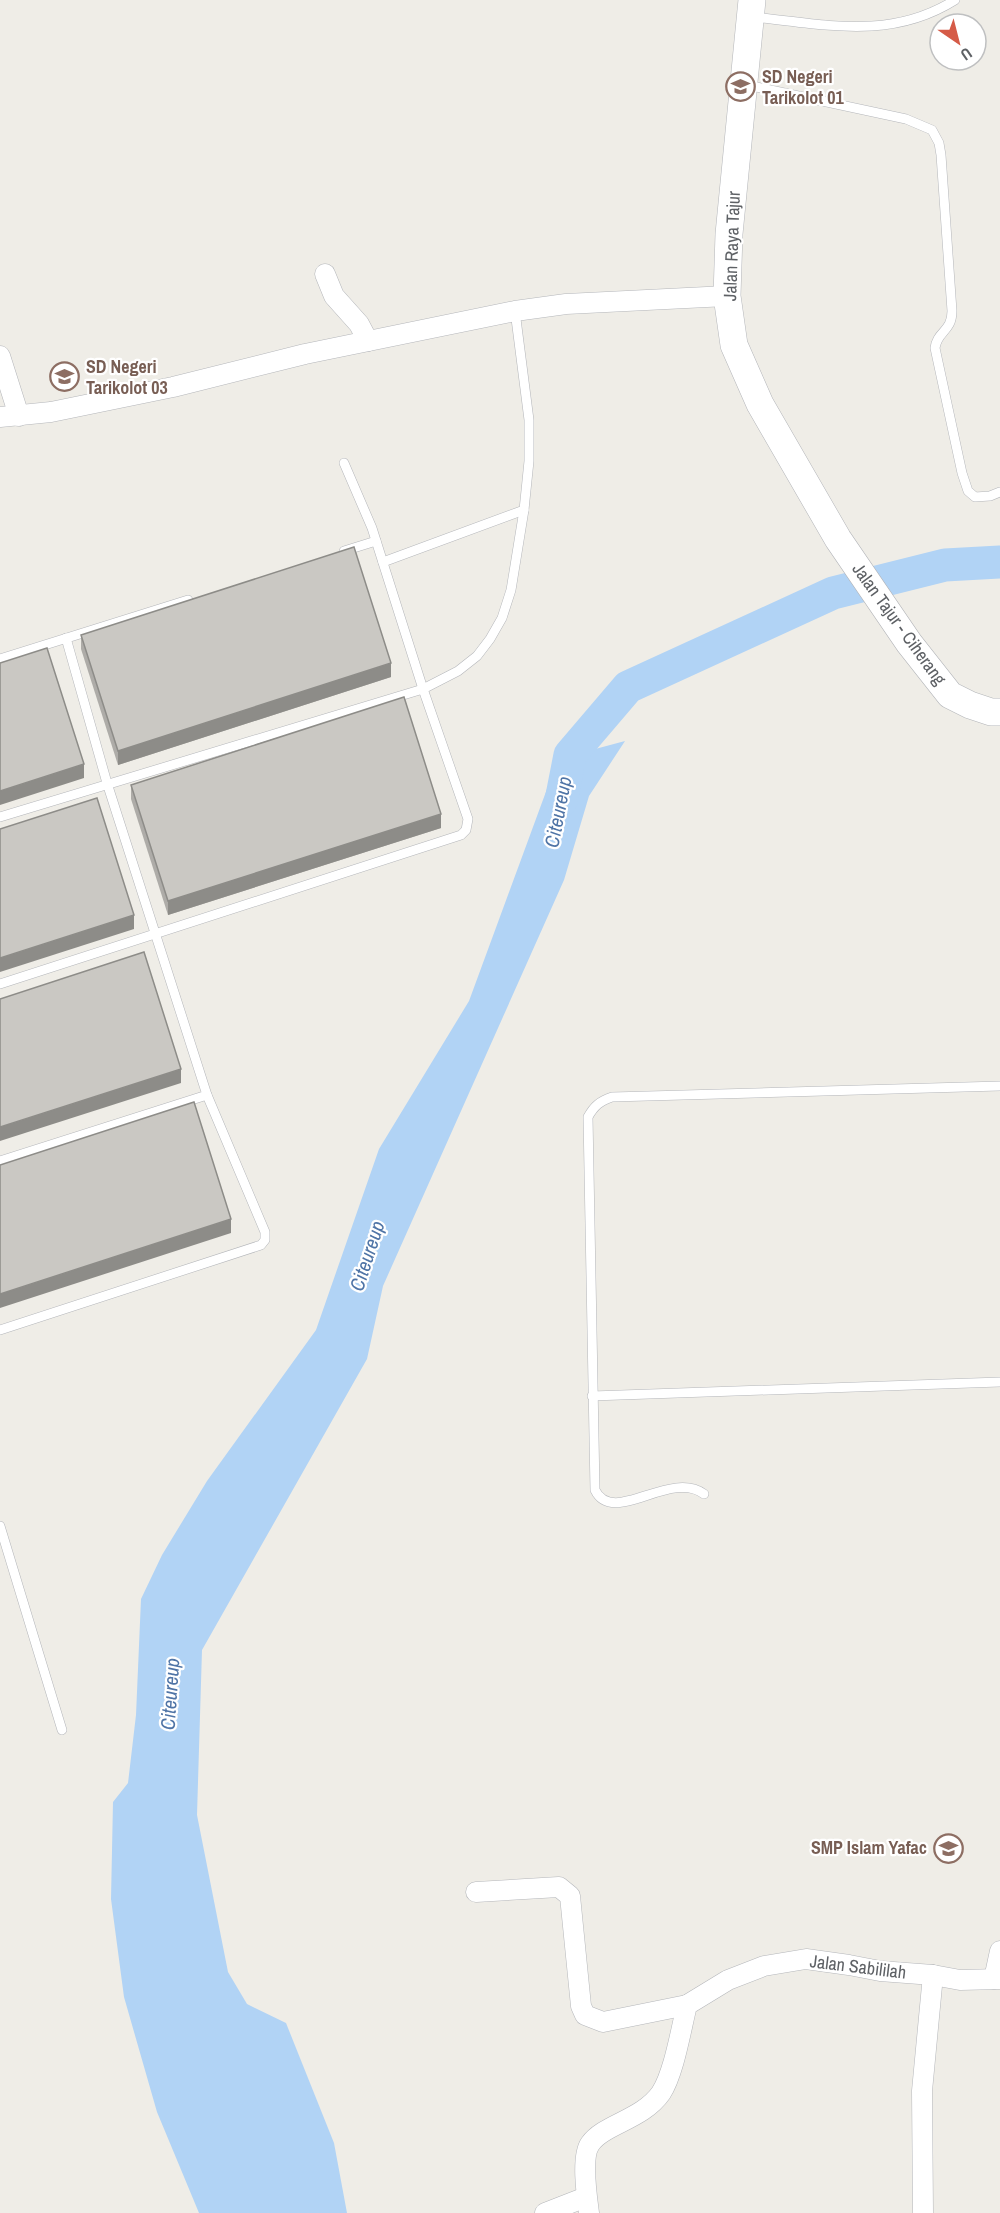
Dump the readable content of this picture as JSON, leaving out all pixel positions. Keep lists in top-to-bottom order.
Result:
{
  "streets": {
    "main road": ["Jalan Raya Tajur", "Jalan Tajur - Ciherang"],
    "street": ["Jalan Sabililah"]
  },
  "crossings": [
    ["Jalan Raya Tajur", "Jalan Tajur - Ciherang"]
  ],
  "water": ["Citeureup"],
  "places": {
    "school or university": ["SD Negeri Tarikolot 01", "SD Negeri Tarikolot 03", "SMP Islam Yafac"]
  },
  "north": "bottom right"
}
